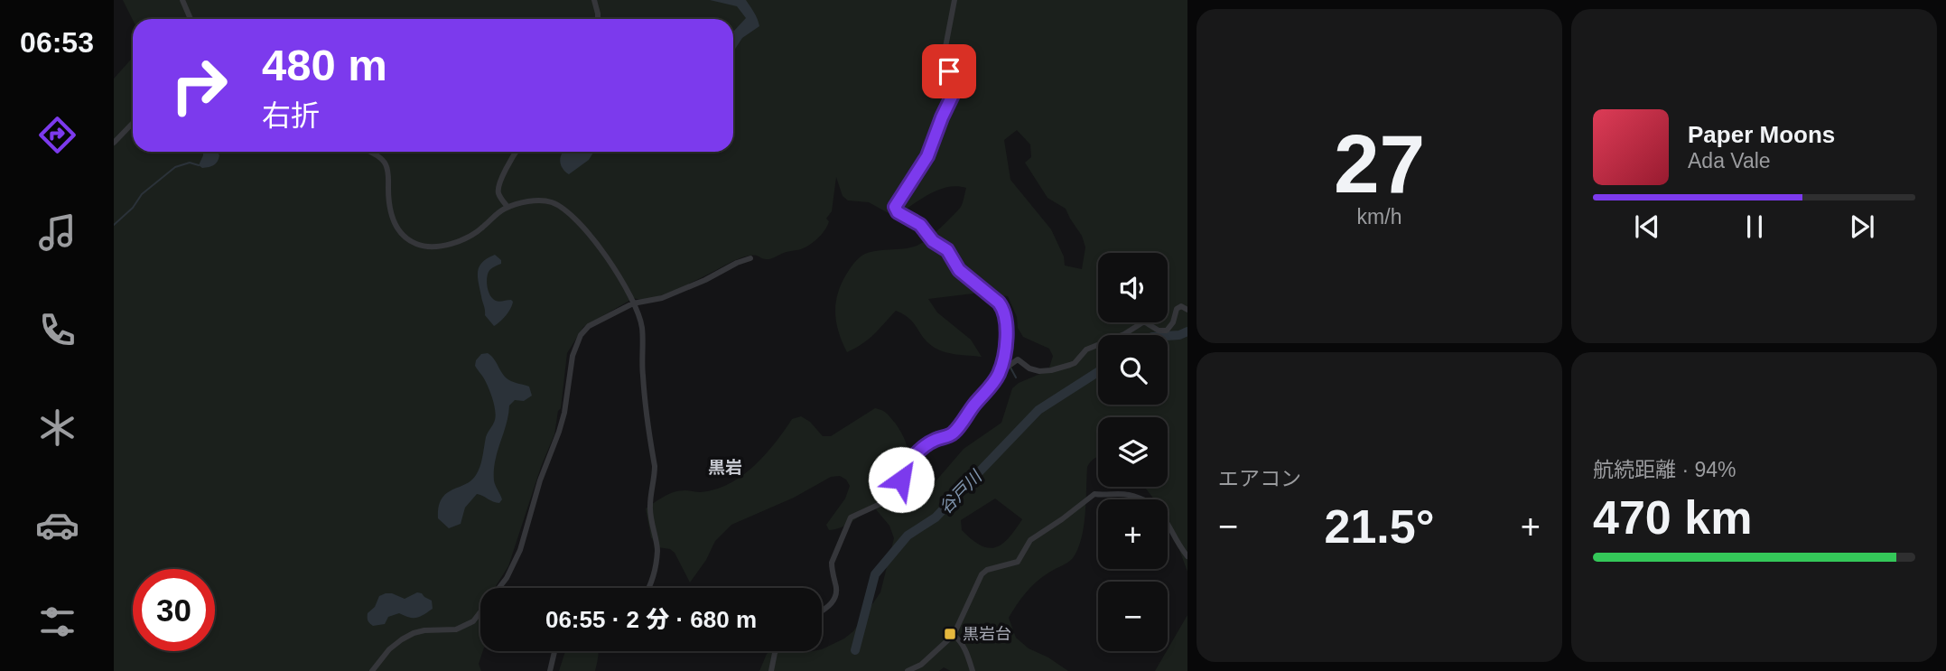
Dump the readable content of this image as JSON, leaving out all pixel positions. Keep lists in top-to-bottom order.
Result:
{
  "districts": ["黒岩"],
  "water": ["谷戸川"],
  "places": {
    "transit": ["黒岩台"]
  },
  "page": {
    "tabs": "06:53",
    "tile": [
      ["27", "km/h"],
      "エアコン",
      ["航続距離 · 94%", "470 km"]
    ],
    "turn": ["480 m", "右折"],
    "song": ["Paper Moons", "Ada Vale"],
    "map_buttons": ["+", "−"],
    "heat": ["−", "21.5°", "+"],
    "limit": "30",
    "trip": "06:55 · 2 分 · 680 m"
  }
}
